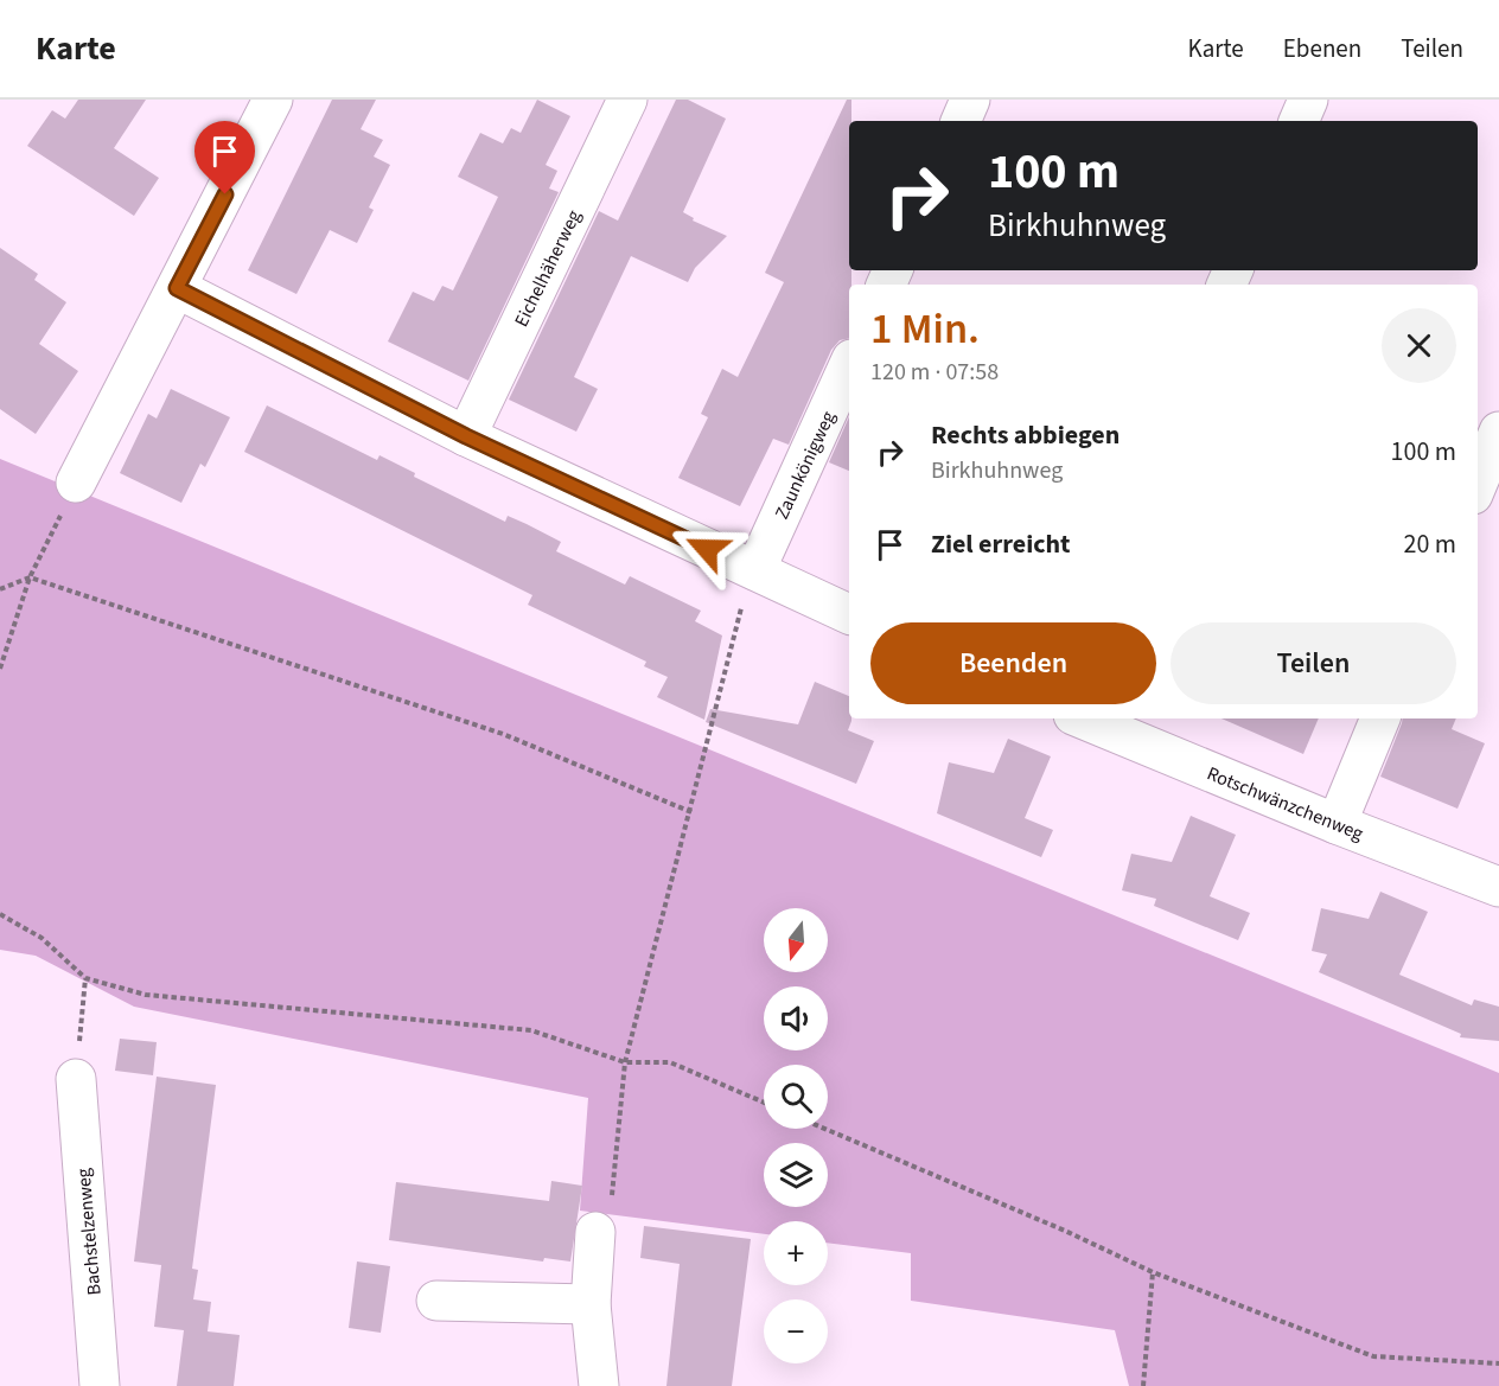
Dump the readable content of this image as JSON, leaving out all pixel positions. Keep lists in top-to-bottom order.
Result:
{
  "streets": {
    "street": [
      "Eichelhäherweg",
      "Zaunkönigweg",
      "Rotschwänzchenweg",
      "Bachstelzenweg"
    ]
  },
  "north": "bottom",
  "page": {
    "header": "Karte",
    "nav": ["Karte", "Ebenen", "Teilen"],
    "turn": ["100 m", "Birkhuhnweg"],
    "heading": ["1 Min.", "120 m · 07:58"],
    "list": [
      {
        "name": "Rechts abbiegen",
        "note": "Birkhuhnweg",
        "value": "100 m"
      },
      {
        "name": "Ziel erreicht",
        "value": "20 m"
      }
    ],
    "buttons": ["Beenden", "Teilen"],
    "map_buttons": ["+", "−"]
  }
}
